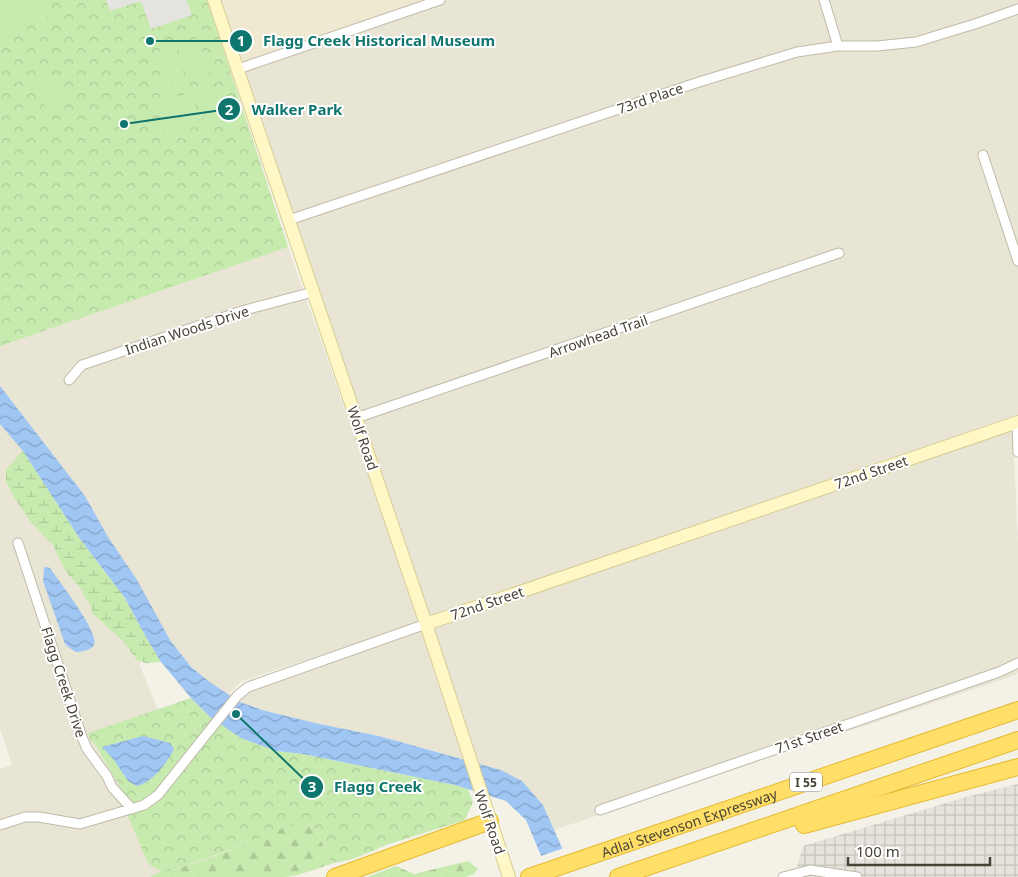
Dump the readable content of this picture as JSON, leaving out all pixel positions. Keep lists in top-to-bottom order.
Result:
{
  "streets": {
    "highway": ["I 55", "Adlai Stevenson Expressway"],
    "street": [
      "73rd Place",
      "Indian Woods Drive",
      "Arrowhead Trail",
      "Wolf Road",
      "72nd Street",
      "Flagg Creek Drive",
      "71st Street"
    ]
  },
  "crossings": [
    ["73rd Place", "Wolf Road"],
    ["Indian Woods Drive", "Wolf Road"],
    ["Arrowhead Trail", "Wolf Road"],
    ["Wolf Road", "72nd Street"],
    ["72nd Street", "Flagg Creek Drive"]
  ],
  "places": ["Flagg Creek Historical Museum", "Walker Park", "Flagg Creek"],
  "scale_bar": "100 m"
}
